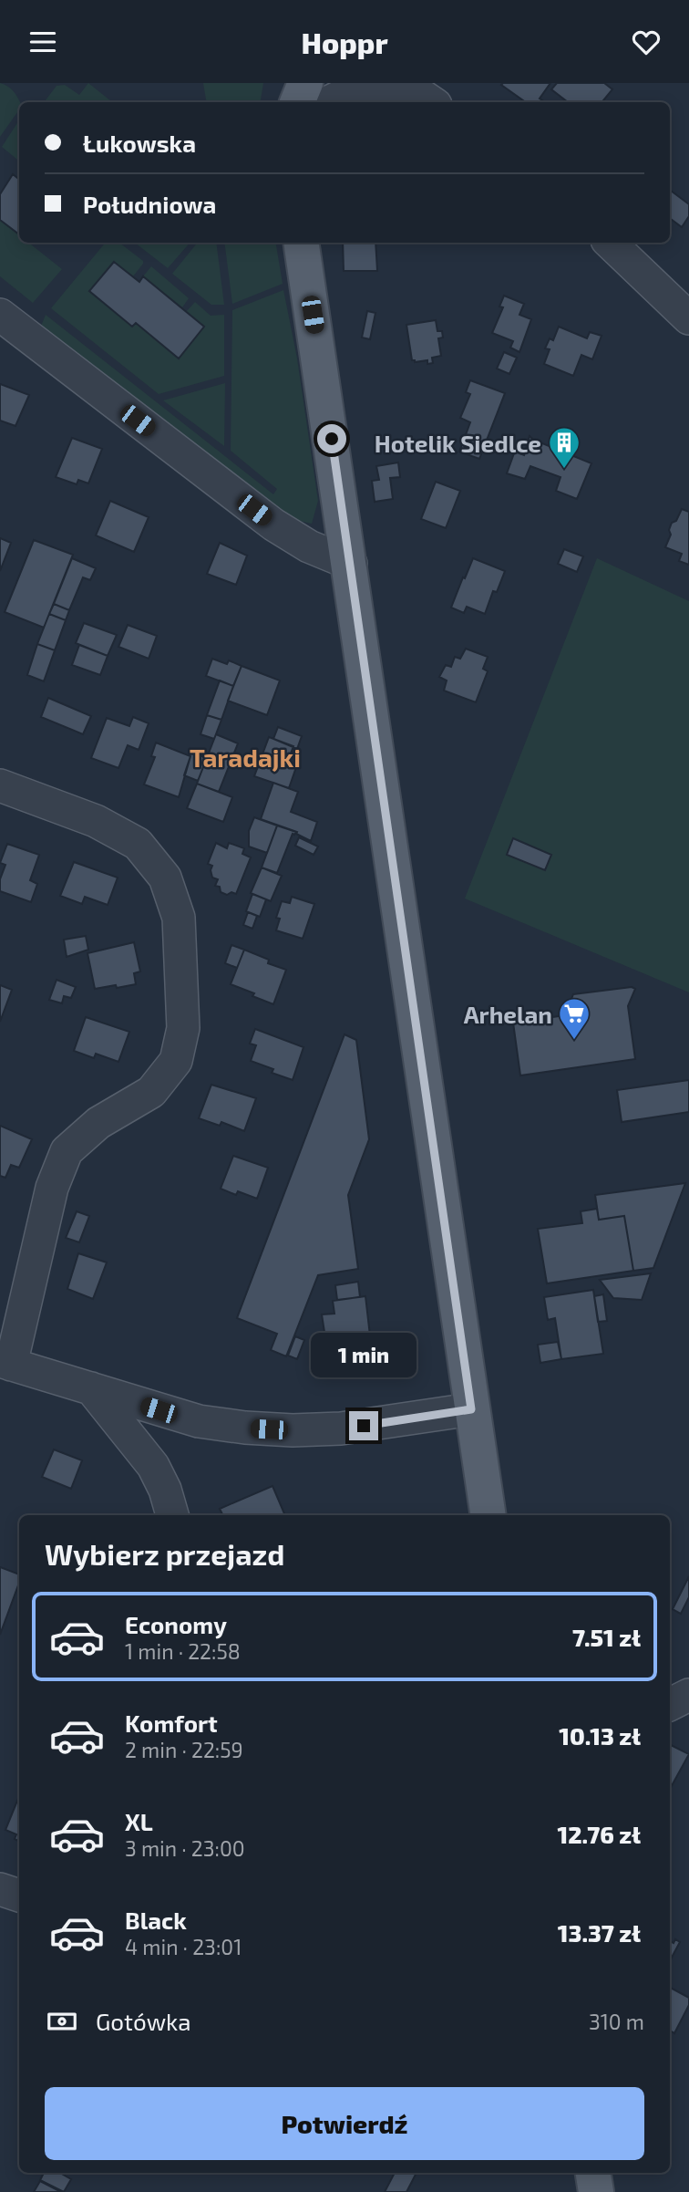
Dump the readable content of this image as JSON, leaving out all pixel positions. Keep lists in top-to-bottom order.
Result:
{
  "districts": ["Taradajki"],
  "places": {
    "building": ["Hotelik Siedlce"],
    "supermarket": ["Arhelan"]
  },
  "page": {
    "header": "Hoppr",
    "banner": ["Łukowska", "Południowa"],
    "bubble": "1 min",
    "heading": "Wybierz przejazd",
    "list": [
      {
        "name": "Economy",
        "note": "1 min · 22:58",
        "value": "7.51 zł"
      },
      {
        "name": "Komfort",
        "note": "2 min · 22:59",
        "value": "10.13 zł"
      },
      {
        "name": "XL",
        "note": "3 min · 23:00",
        "value": "12.76 zł"
      },
      {
        "name": "Black",
        "note": "4 min · 23:01",
        "value": "13.37 zł"
      }
    ],
    "pay": ["Gotówka", "310 m"],
    "buttons": "Potwierdź"
  }
}
